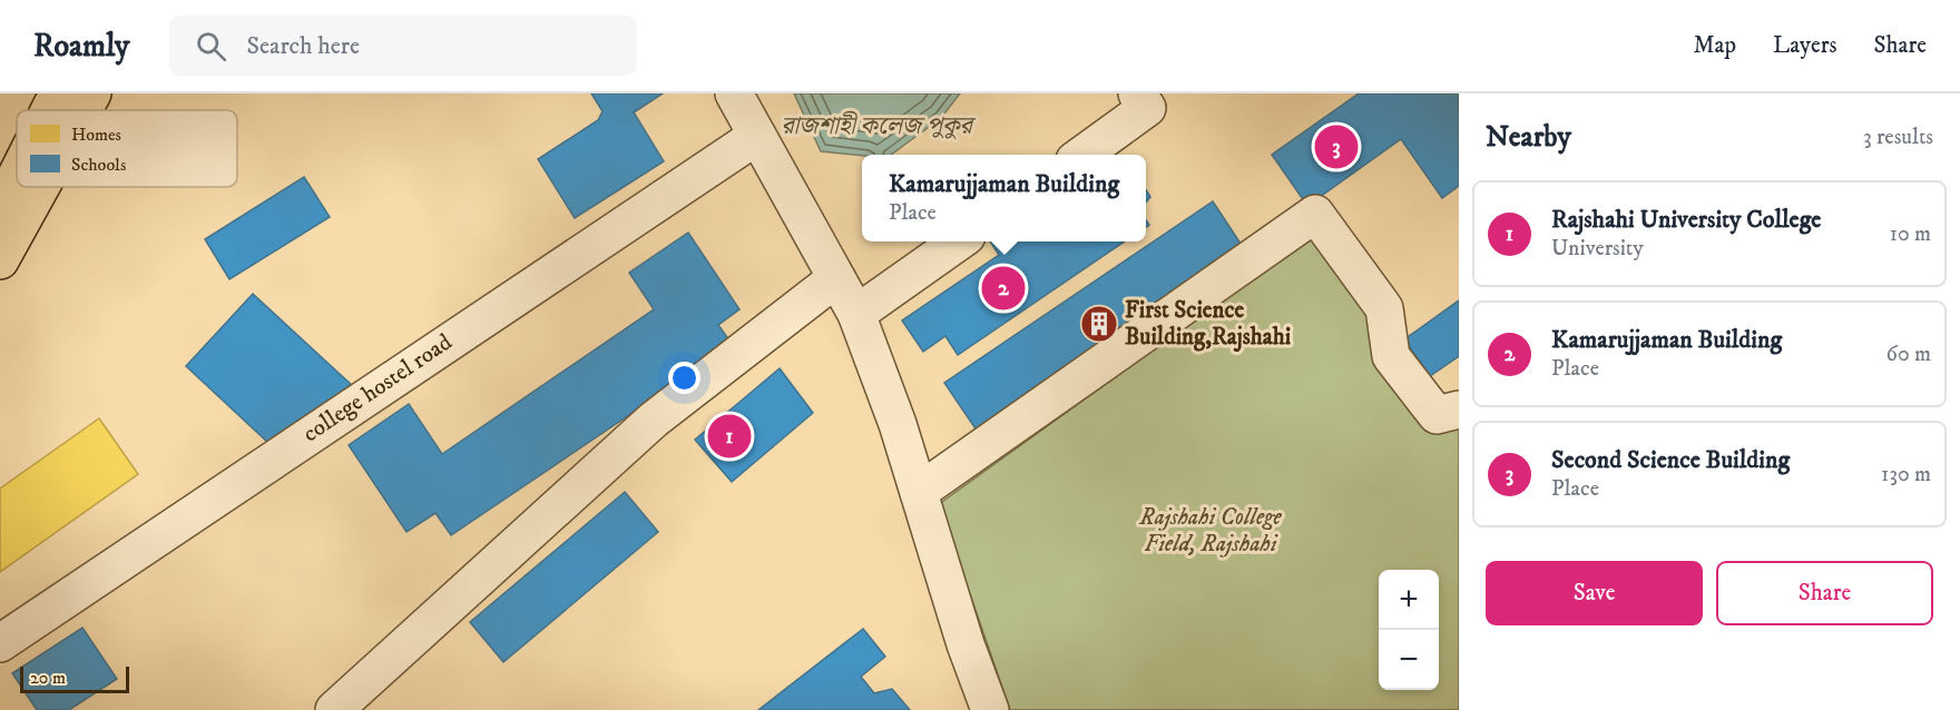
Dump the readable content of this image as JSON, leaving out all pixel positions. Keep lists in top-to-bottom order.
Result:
{
  "streets": {
    "street": ["college hostel road"]
  },
  "water": ["রাজশাহী কলেজ পুকুর"],
  "parks": ["Rajshahi College Field, Rajshahi"],
  "places": {
    "building": ["First Science Building,Rajshahi"]
  },
  "legend": ["Homes", "Schools"],
  "scale_bar": "20 m",
  "page": {
    "header": "Roamly",
    "search": "Search here",
    "nav": ["Map", "Layers", "Share"],
    "heading": ["Nearby", "3 results"],
    "pins": ["3", "2", "1"],
    "popup": ["Kamarujjaman Building", "Place"],
    "list": [
      {
        "mark": "1",
        "name": "Rajshahi University College",
        "note": "University",
        "value": "10 m"
      },
      {
        "mark": "2",
        "name": "Kamarujjaman Building",
        "note": "Place",
        "value": "60 m"
      },
      {
        "mark": "3",
        "name": "Second Science Building",
        "note": "Place",
        "value": "130 m"
      }
    ],
    "buttons": ["Save", "Share"],
    "map_buttons": ["+", "−"],
    "scale": "20 m"
  }
}
